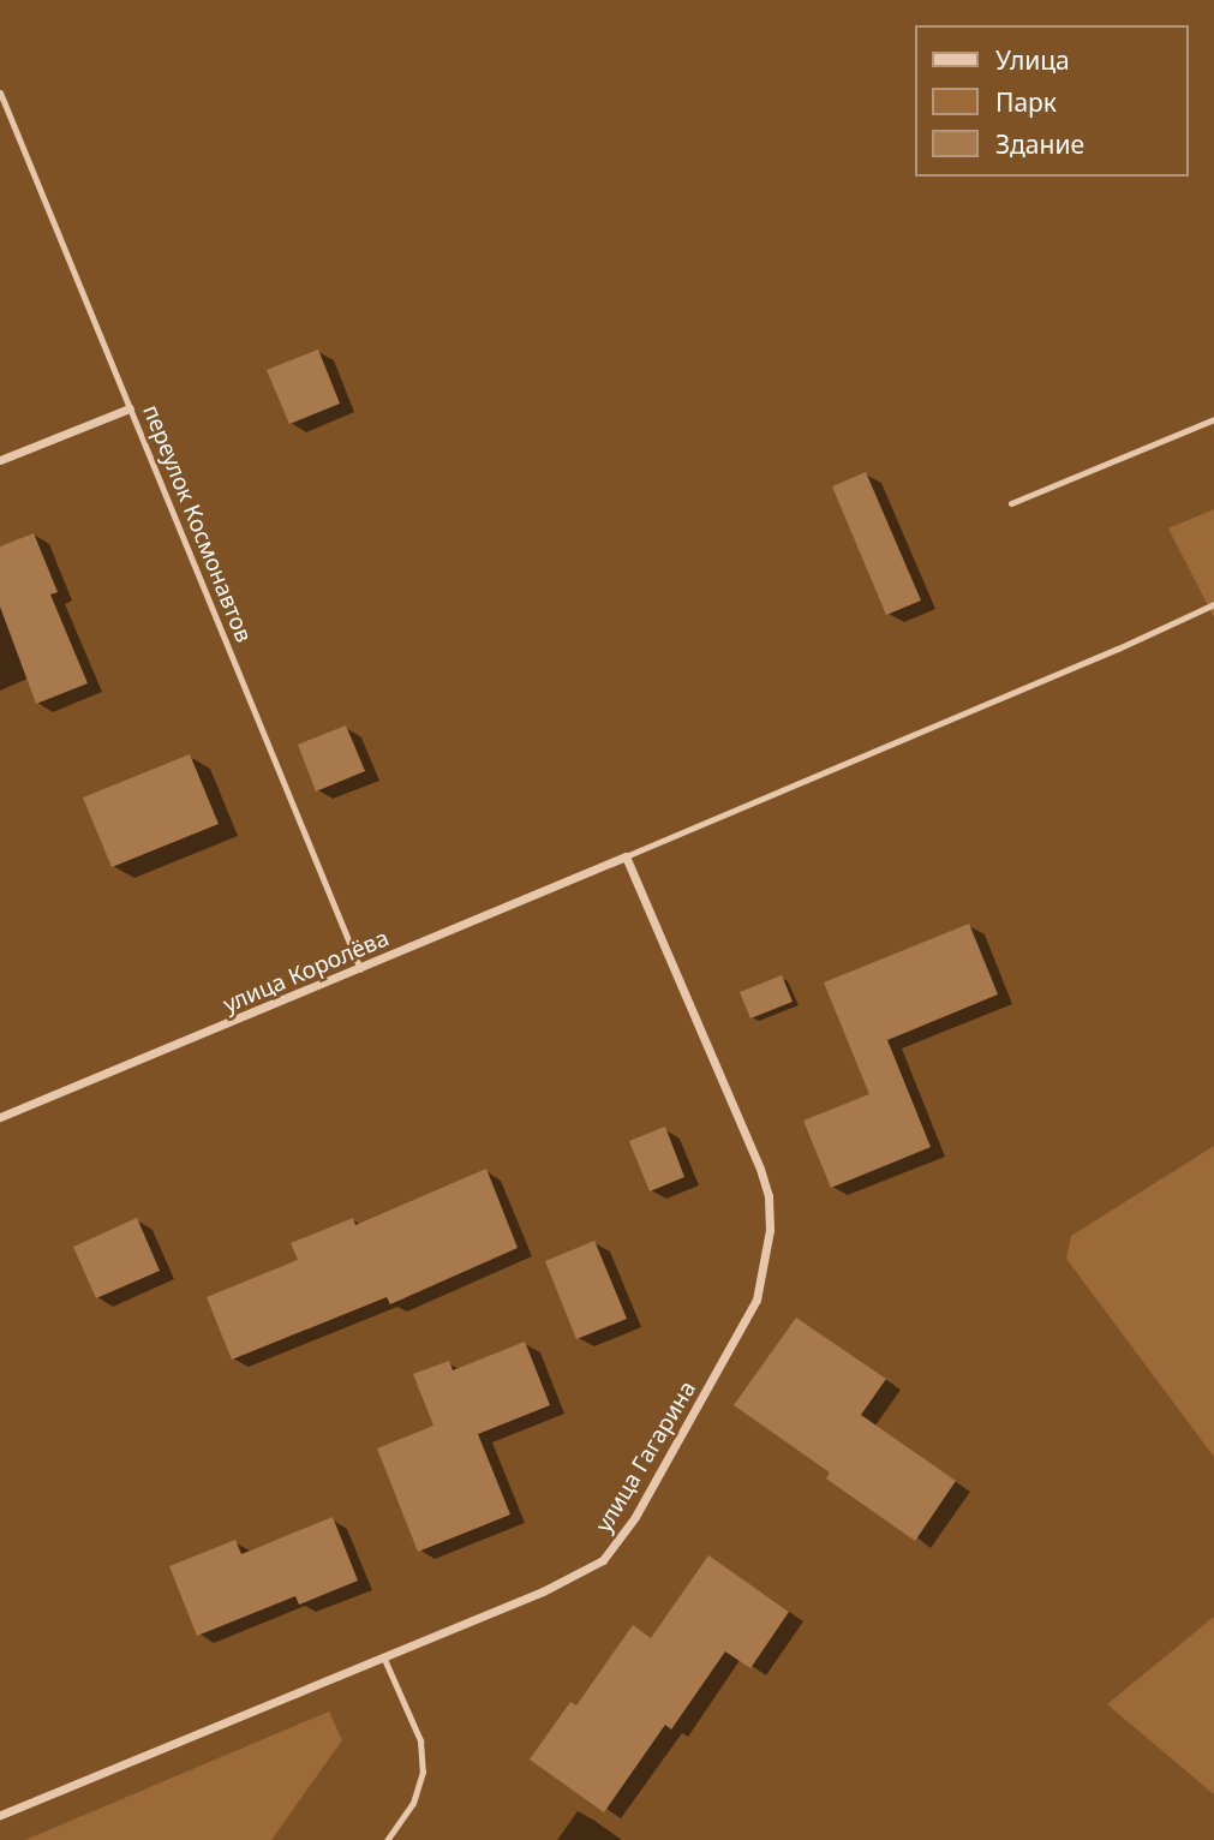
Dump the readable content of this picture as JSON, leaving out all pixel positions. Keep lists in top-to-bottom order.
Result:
{
  "streets": {
    "street": ["улица Королёва", "улица Гагарина"],
    "lane": ["переулок Космонавтов"]
  },
  "crossings": [
    ["переулок Космонавтов", "улица Королёва"],
    ["улица Королёва", "улица Гагарина"]
  ],
  "legend": ["Улица", "Парк", "Здание"]
}
